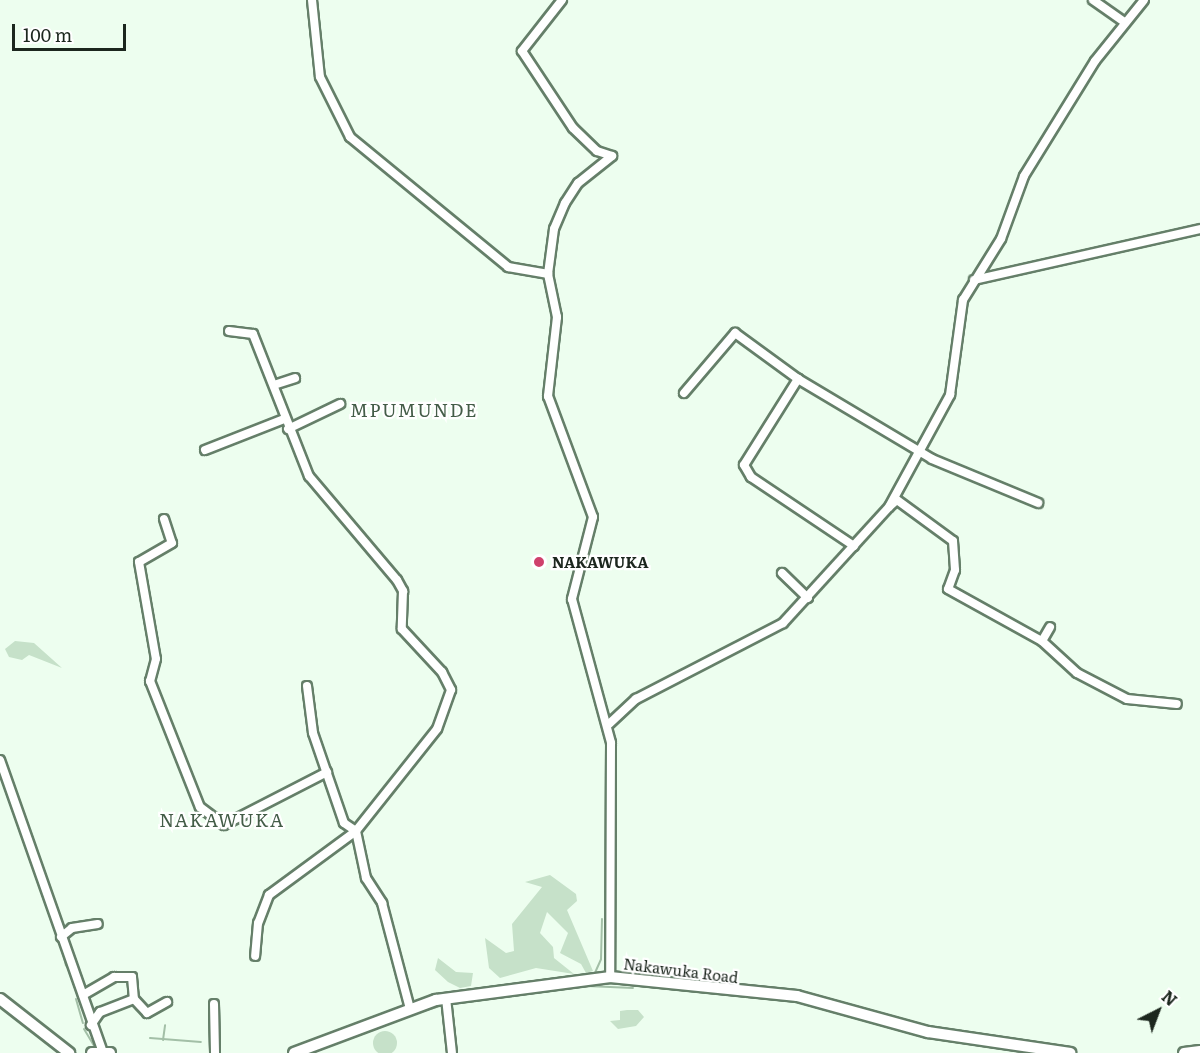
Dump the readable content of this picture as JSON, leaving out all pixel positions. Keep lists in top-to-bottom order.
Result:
{
  "streets": {
    "main road": ["Nakawuka Road"]
  },
  "districts": ["MPUMUNDE", "NAKAWUKA"],
  "places": ["NAKAWUKA"],
  "scale_bar": "100 m",
  "north": "top right"
}
